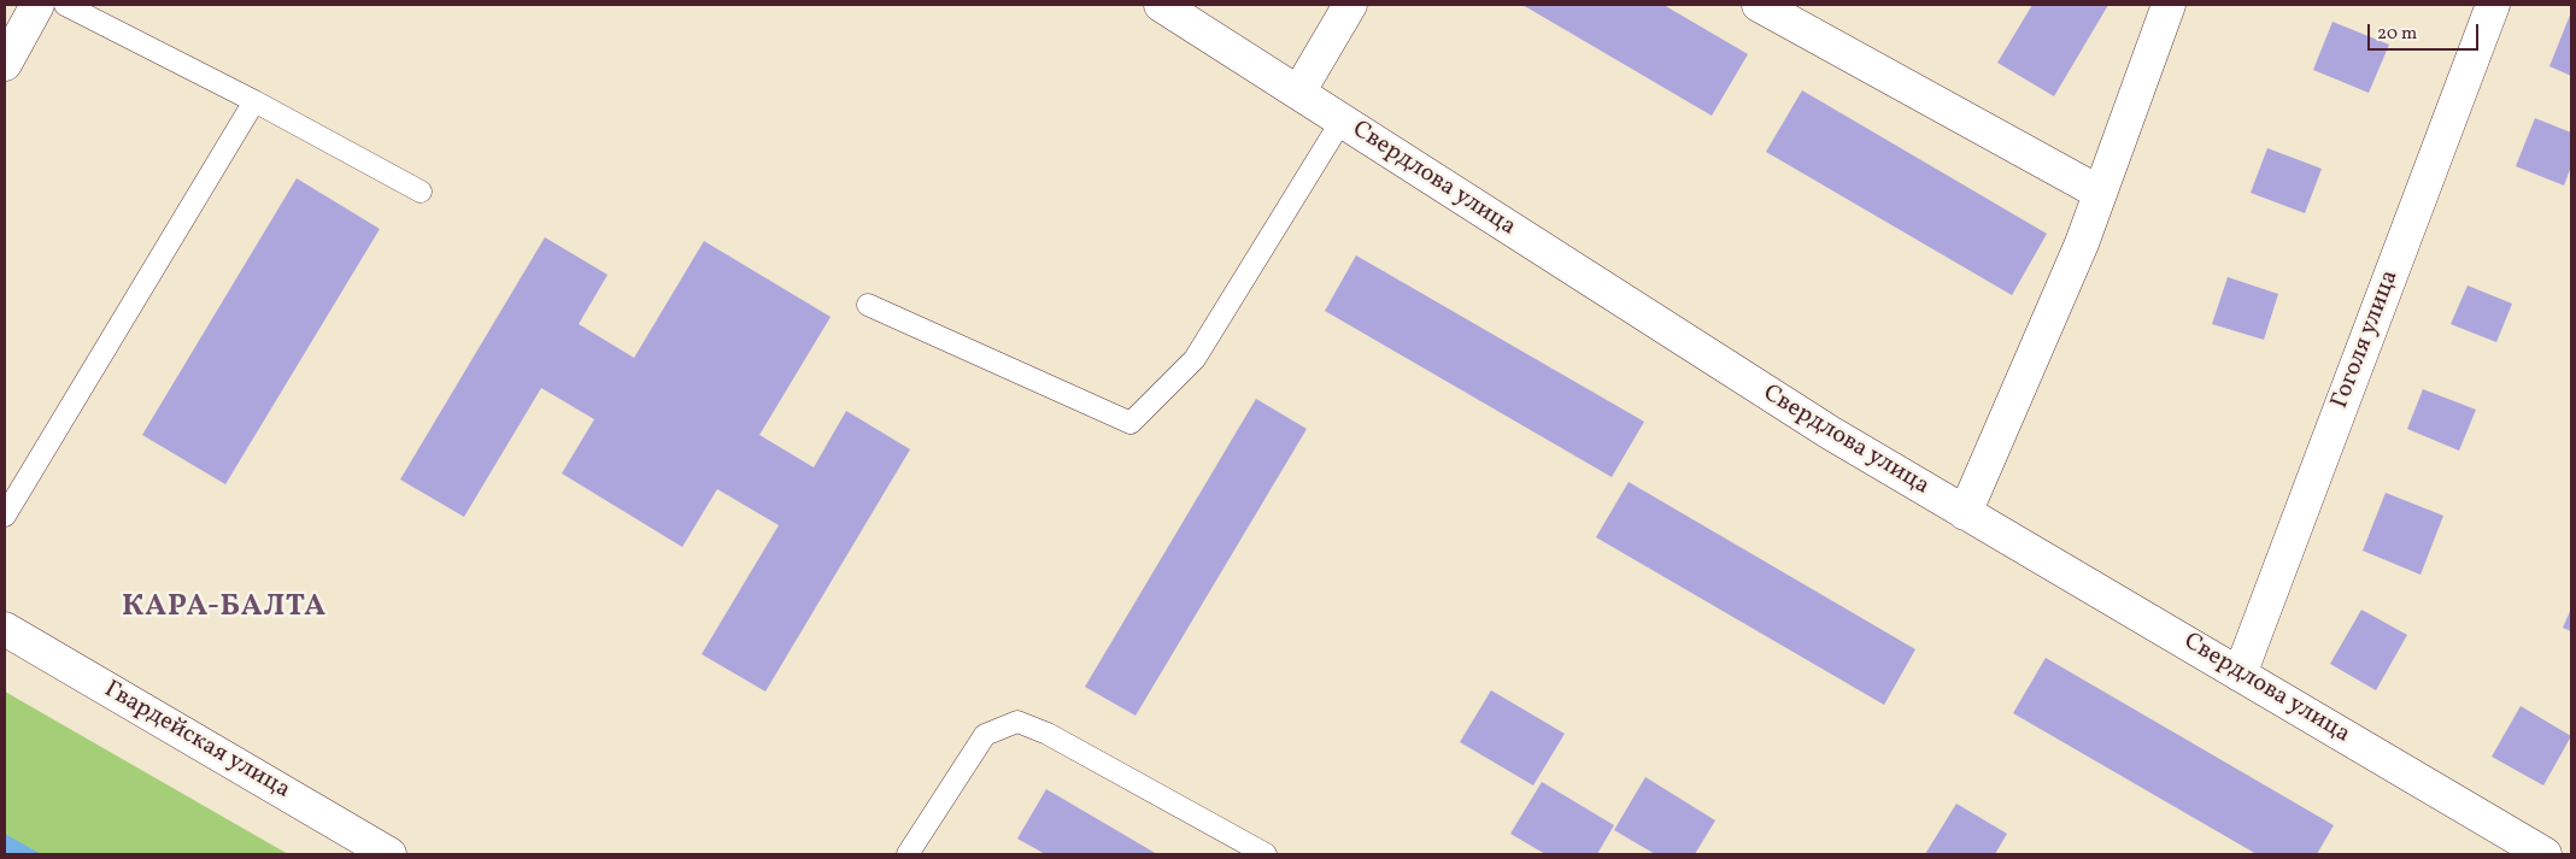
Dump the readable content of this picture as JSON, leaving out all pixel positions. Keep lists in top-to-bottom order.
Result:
{
  "streets": {
    "street": ["Свердлова улица", "Гоголя улица", "Гвардейская улица"]
  },
  "crossings": [
    ["Свердлова улица", "Гоголя улица"]
  ],
  "districts": ["КАРА-БАЛТА"],
  "scale_bar": "20 m"
}
